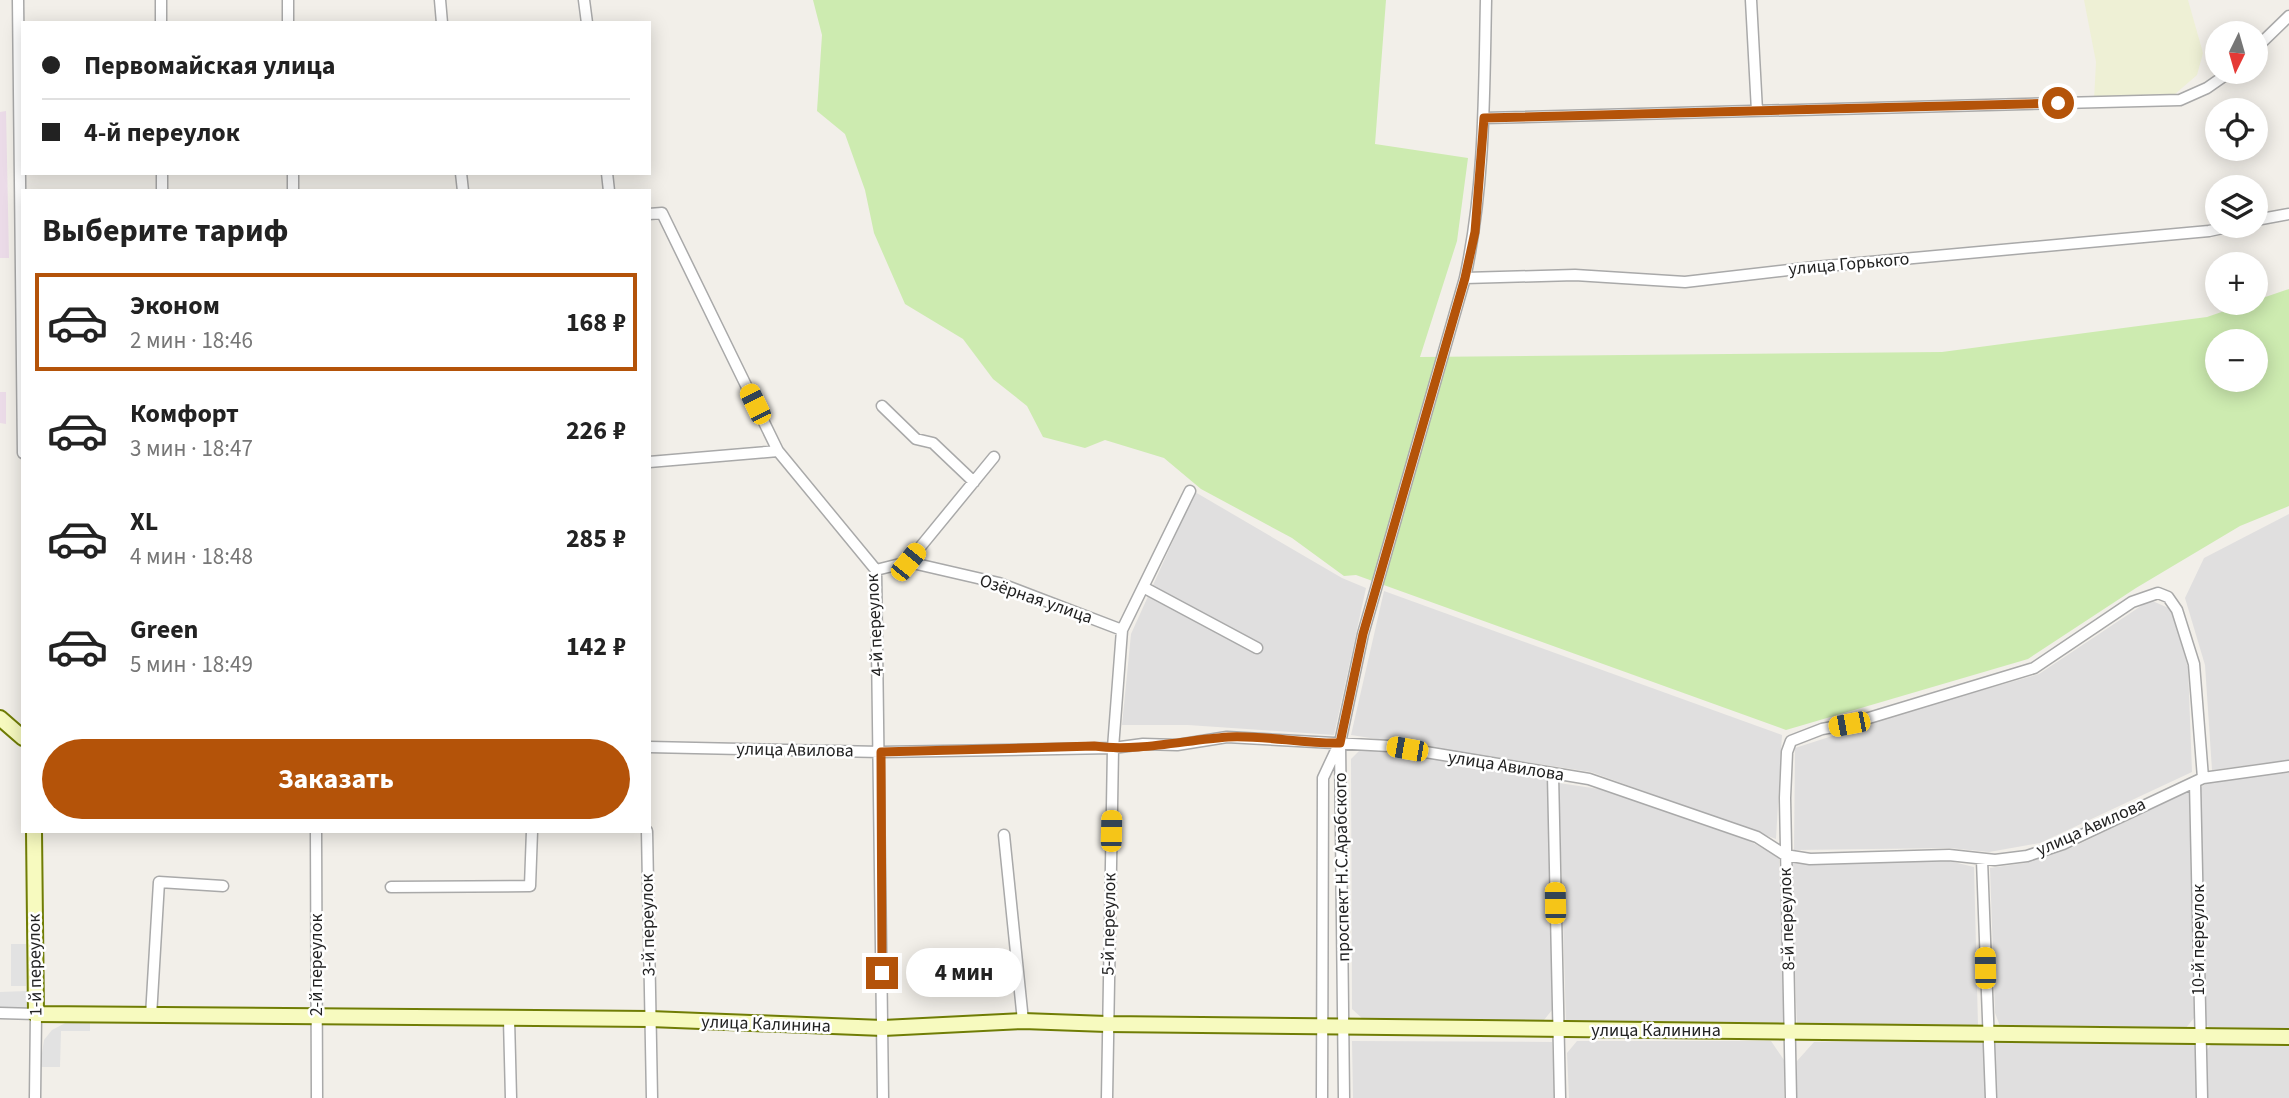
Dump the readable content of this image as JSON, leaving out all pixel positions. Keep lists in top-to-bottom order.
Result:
{
  "streets": {
    "main road": ["1-й переулок", "улица Калинина"],
    "street": [
      "улица Горького",
      "Озёрная улица",
      "4-й переулок",
      "улица Авилова",
      "проспект Н.С.Арабского",
      "8-й переулок",
      "5-й переулок",
      "3-й переулок",
      "10-й переулок",
      "2-й переулок"
    ]
  },
  "crossings": [
    ["Озёрная улица", "5-й переулок"],
    ["4-й переулок", "улица Авилова"],
    ["4-й переулок", "улица Калинина"],
    ["улица Авилова", "проспект Н.С.Арабского"],
    ["улица Авилова", "8-й переулок"],
    ["улица Авилова", "5-й переулок"],
    ["улица Авилова", "10-й переулок"],
    ["проспект Н.С.Арабского", "улица Калинина"],
    ["8-й переулок", "10-й переулок"],
    ["8-й переулок", "улица Калинина"],
    ["5-й переулок", "улица Калинина"],
    ["3-й переулок", "улица Калинина"],
    ["10-й переулок", "улица Калинина"],
    ["1-й переулок", "улица Калинина"],
    ["2-й переулок", "улица Калинина"]
  ],
  "north": "bottom",
  "page": {
    "map_buttons": ["+", "−"],
    "banner": ["Первомайская улица", "4-й переулок"],
    "heading": "Выберите тариф",
    "list": [
      {
        "name": "Эконом",
        "note": "2 мин · 18:46",
        "value": "168 ₽"
      },
      {
        "name": "Комфорт",
        "note": "3 мин · 18:47",
        "value": "226 ₽"
      },
      {
        "name": "XL",
        "note": "4 мин · 18:48",
        "value": "285 ₽"
      },
      {
        "name": "Green",
        "note": "5 мин · 18:49",
        "value": "142 ₽"
      }
    ],
    "buttons": "Заказать",
    "bubble": "4 мин"
  }
}
